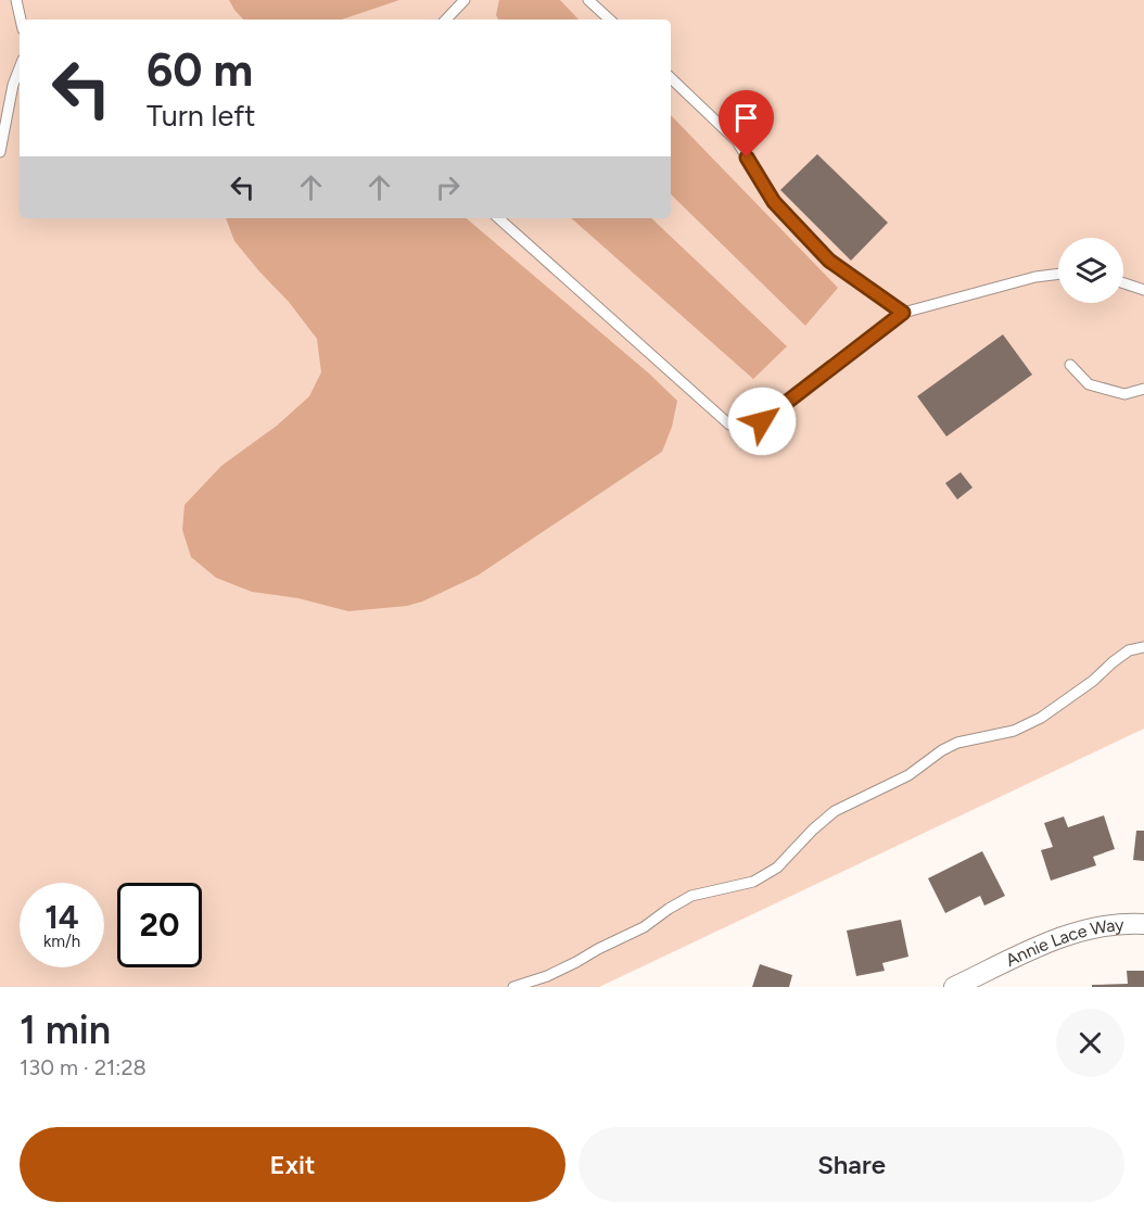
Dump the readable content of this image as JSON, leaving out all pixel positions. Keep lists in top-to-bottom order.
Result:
{
  "streets": {
    "street": ["Annie Lace Way"]
  },
  "page": {
    "turn": ["60 m", "Turn left"],
    "speed": "14 km/h",
    "limit": "20",
    "heading": ["1 min", "130 m · 21:28"],
    "buttons": ["Exit", "Share"]
  }
}
